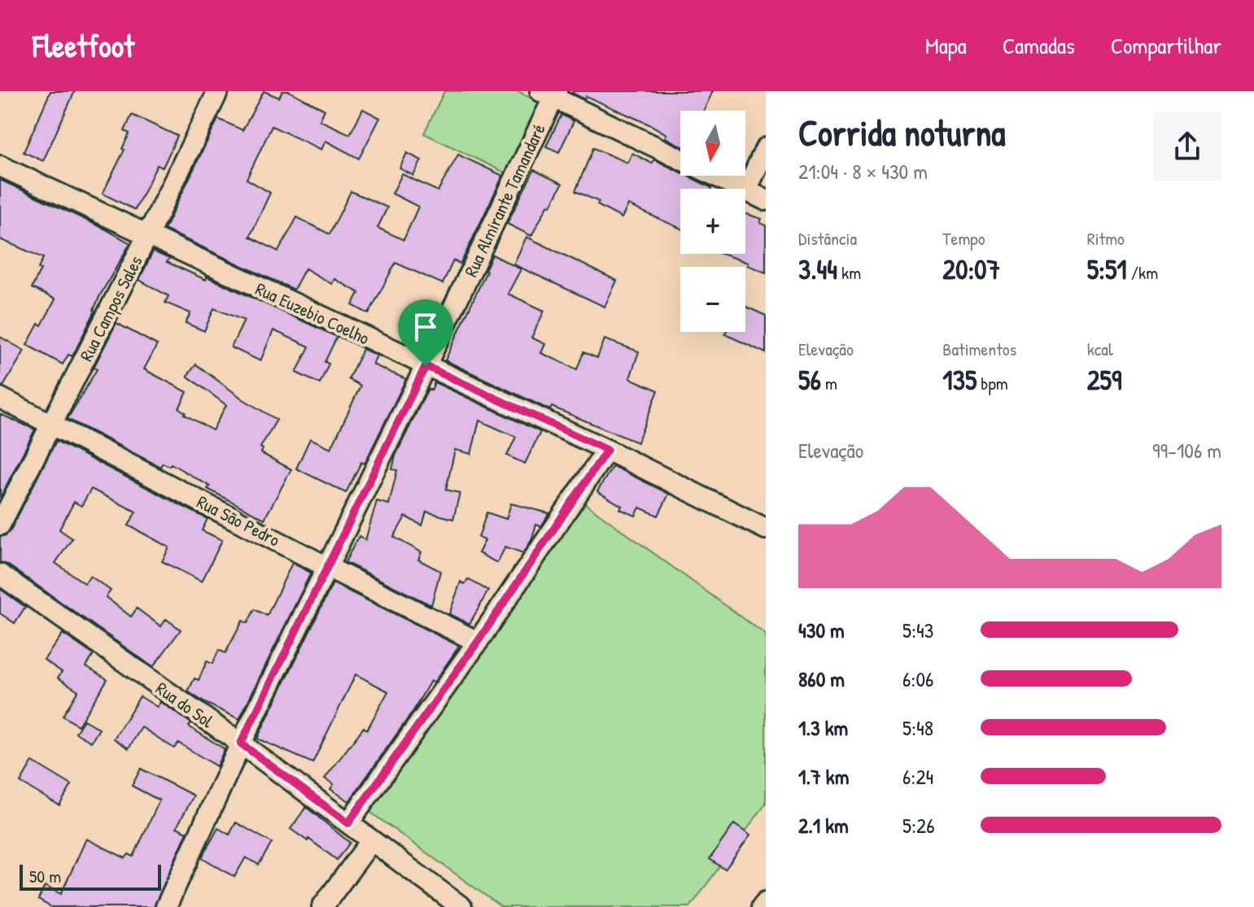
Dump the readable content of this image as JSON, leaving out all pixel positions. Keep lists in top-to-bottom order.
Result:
{
  "streets": {
    "street": [
      "Rua Almirante Tamandaré",
      "Rua Campos Sales",
      "Rua Euzebio Coelho",
      "Rua São Pedro",
      "Rua do Sol"
    ]
  },
  "crossings": [
    ["Rua Almirante Tamandaré", "Rua Euzebio Coelho"],
    ["Rua Almirante Tamandaré", "Rua São Pedro"],
    ["Rua Almirante Tamandaré", "Rua do Sol"],
    ["Rua Campos Sales", "Rua Euzebio Coelho"],
    ["Rua Campos Sales", "Rua São Pedro"]
  ],
  "scale_bar": "50 m",
  "north": "bottom",
  "page": {
    "header": "Fleetfoot",
    "nav": ["Mapa", "Camadas", "Compartilhar"],
    "heading": ["Corrida noturna", "21:04 · 8 × 430 m"],
    "map_buttons": ["+", "−"],
    "stats": [
      ["Distância", "3.44 km"],
      ["Tempo", "20:07"],
      ["Ritmo", "5:51 /km"],
      ["Elevação", "56 m"],
      ["Batimentos", "135 bpm"],
      ["kcal", "259"]
    ],
    "chart": ["Elevação", "99–106 m"],
    "list": [
      {
        "name": "430 m",
        "note": "5:43"
      },
      {
        "name": "860 m",
        "note": "6:06"
      },
      {
        "name": "1.3 km",
        "note": "5:48"
      },
      {
        "name": "1.7 km",
        "note": "6:24"
      },
      {
        "name": "2.1 km",
        "note": "5:26"
      }
    ],
    "scale": "50 m"
  }
}
